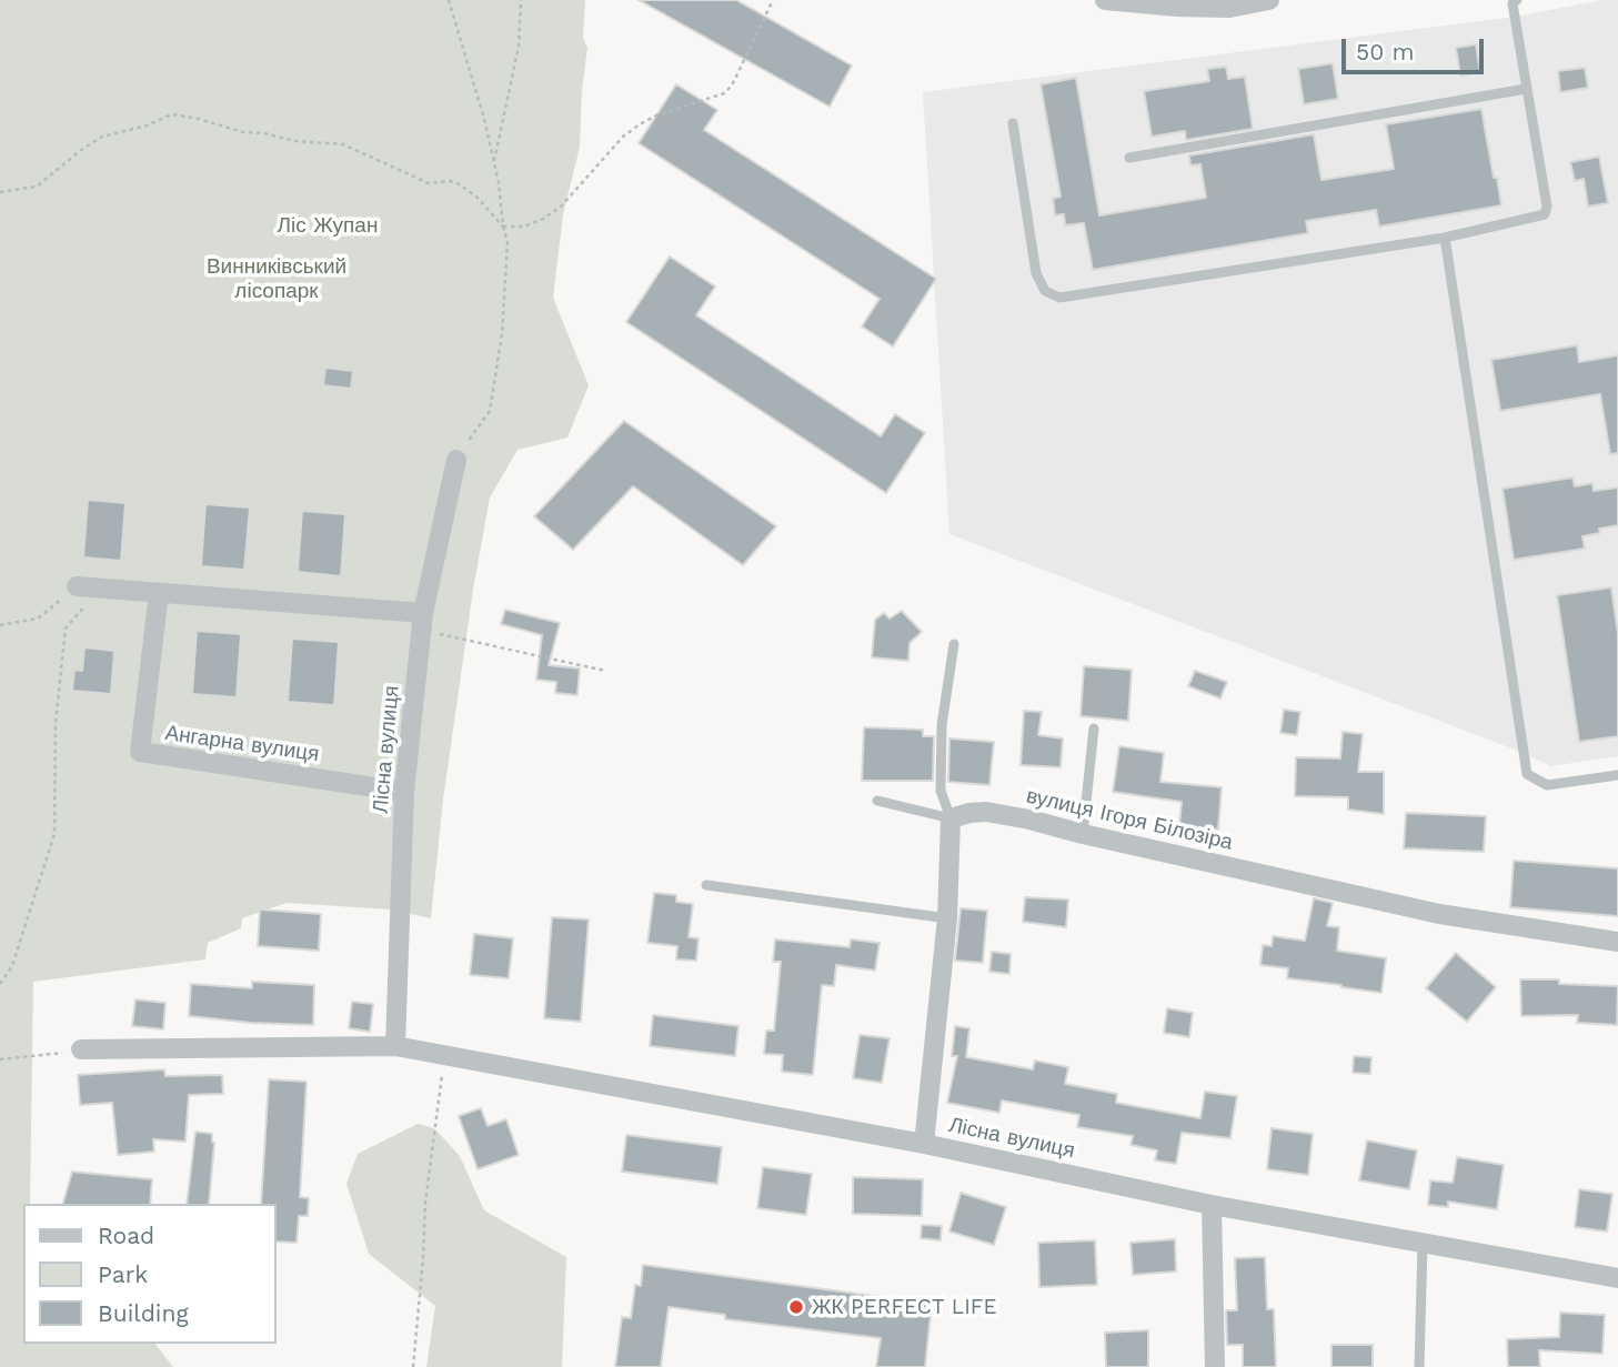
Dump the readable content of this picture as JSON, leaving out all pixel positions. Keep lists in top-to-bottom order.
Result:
{
  "streets": {
    "street": ["Ангарна вулиця", "Лісна вулиця", "вулиця Ігоря Білозіра"]
  },
  "crossings": [
    ["Ангарна вулиця", "Лісна вулиця"]
  ],
  "parks": ["Ліс Жупан", "Винниківський лісопарк"],
  "places": ["ЖК PERFECT LIFE"],
  "legend": ["Road", "Park", "Building"],
  "scale_bar": "50 m"
}
